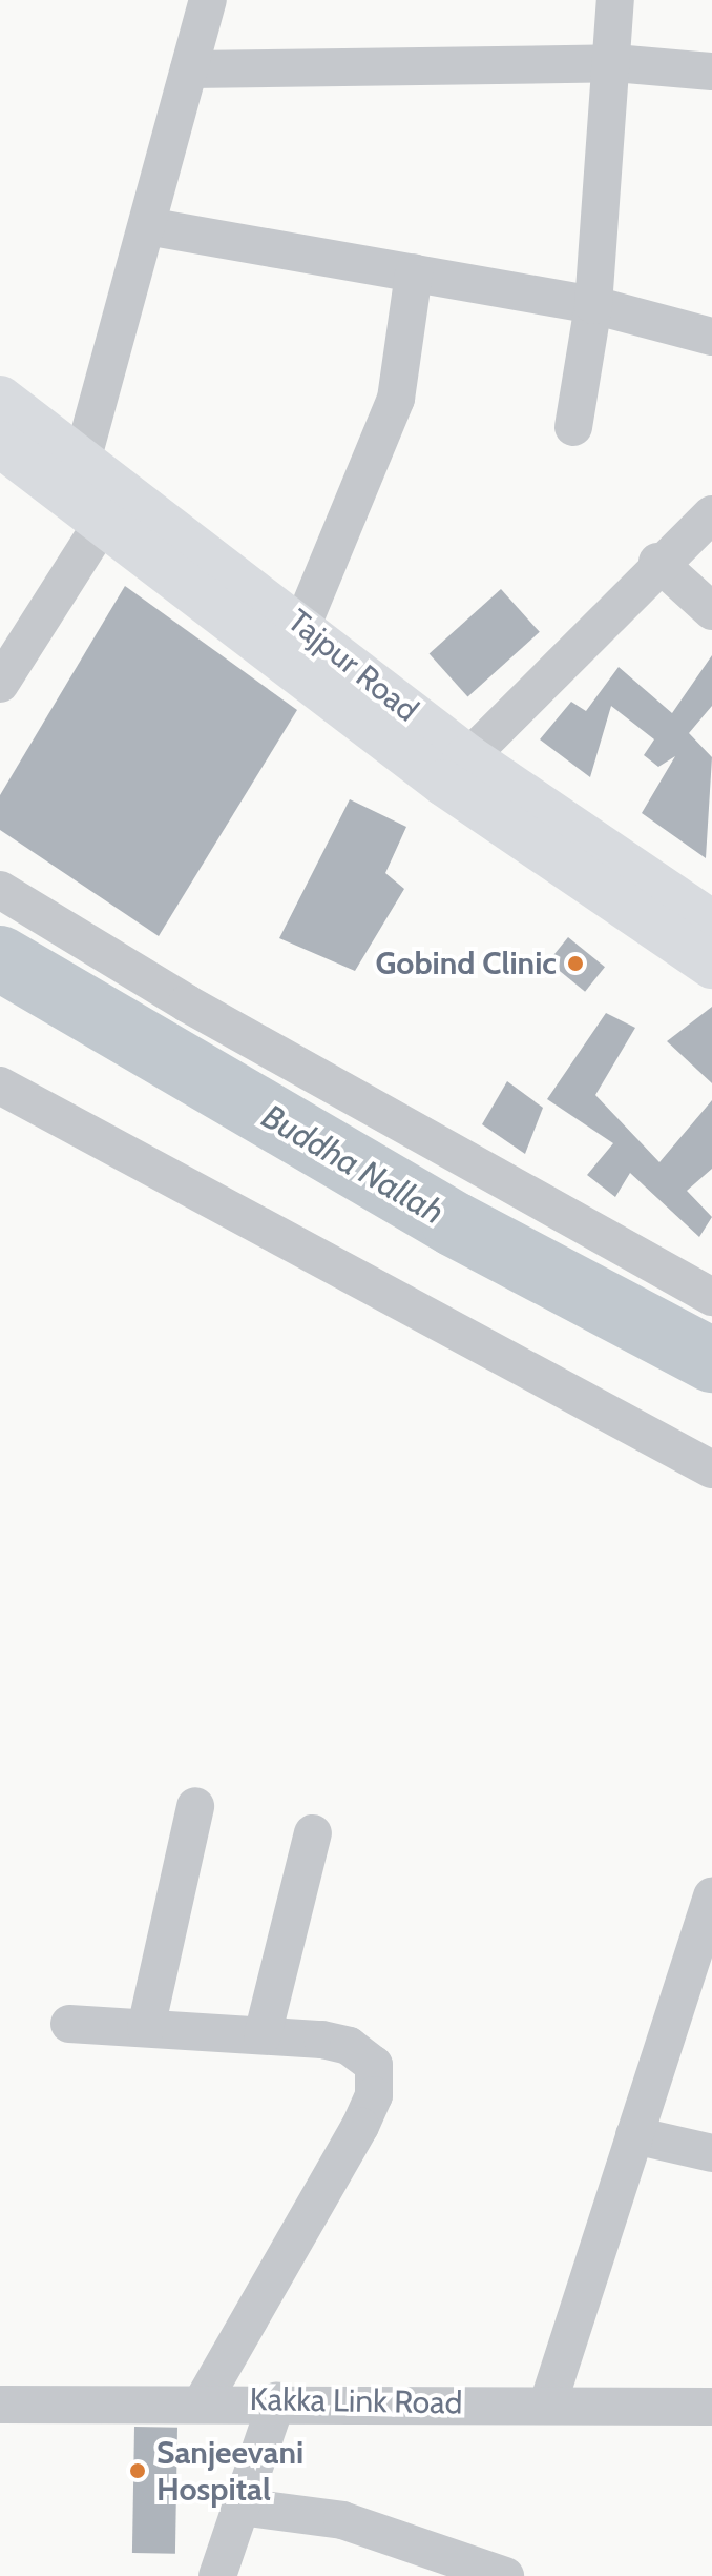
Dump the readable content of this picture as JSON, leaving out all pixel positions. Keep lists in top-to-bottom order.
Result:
{
  "streets": {
    "main road": ["Tajpur Road"],
    "street": ["Kakka Link Road"]
  },
  "water": ["Buddha Nallah"],
  "places": ["Gobind Clinic", "Sanjeevani Hospital"]
}
